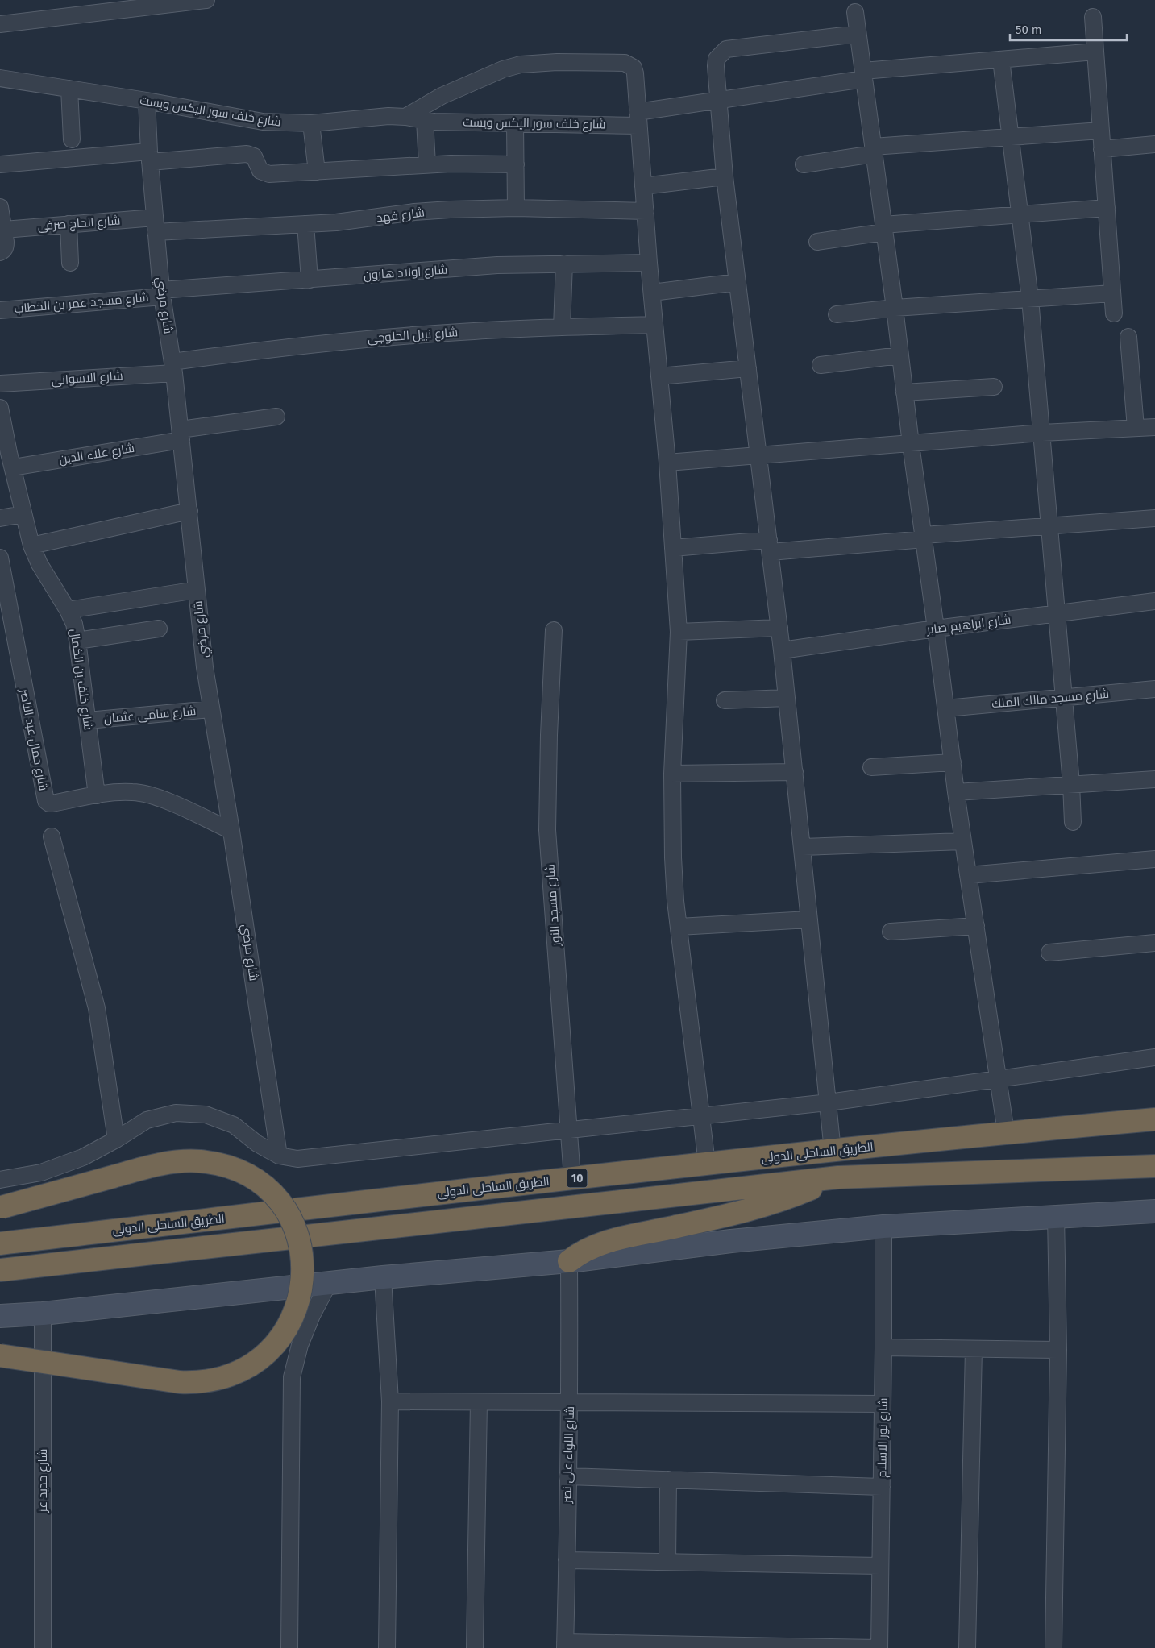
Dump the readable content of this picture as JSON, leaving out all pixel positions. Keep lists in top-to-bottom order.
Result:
{
  "streets": {
    "highway": ["الطريق الساحلى الدولى", "10"],
    "street": [
      "شارع خلف سور اليكس ويست",
      "شارع فهد",
      "شارع الحاج صرفى",
      "شارع اولاد هارون",
      "شارع مسجد عمر بن الخطاب",
      "شارع مرضي",
      "شارع نبيل الحلوجى",
      "شارع الاسوانى",
      "شارع علاء الدين",
      "شارع ابراهيم صابر",
      "شارع خلف بن الكمال",
      "شارع مسجد مالك الملك",
      "شارع سامى عثمان",
      "شارع جمال عبد الناصر",
      "شارع مسجد النور",
      "شارع نور الاسلام",
      "شارع اللواء على نصر",
      "شارع حديد عز"
    ]
  },
  "crossings": [
    ["شارع خلف سور اليكس ويست", "شارع مرضي"],
    ["شارع فهد", "شارع الحاج صرفى"],
    ["شارع فهد", "شارع مرضي"],
    ["شارع الحاج صرفى", "شارع مرضي"],
    ["شارع اولاد هارون", "شارع مسجد عمر بن الخطاب"],
    ["شارع اولاد هارون", "شارع مرضي"],
    ["شارع مسجد عمر بن الخطاب", "شارع مرضي"],
    ["شارع مرضي", "شارع نبيل الحلوجى"],
    ["شارع مرضي", "شارع الاسوانى"],
    ["شارع مرضي", "شارع علاء الدين"],
    ["شارع مرضي", "شارع سامى عثمان"],
    ["شارع مرضي", "شارع جمال عبد الناصر"],
    ["شارع نبيل الحلوجى", "شارع الاسوانى"],
    ["شارع علاء الدين", "شارع خلف بن الكمال"],
    ["شارع خلف بن الكمال", "شارع سامى عثمان"],
    ["شارع خلف بن الكمال", "شارع جمال عبد الناصر"],
    ["شارع مسجد النور", "الطريق الساحلى الدولى"]
  ],
  "scale_bar": "50 m"
}
